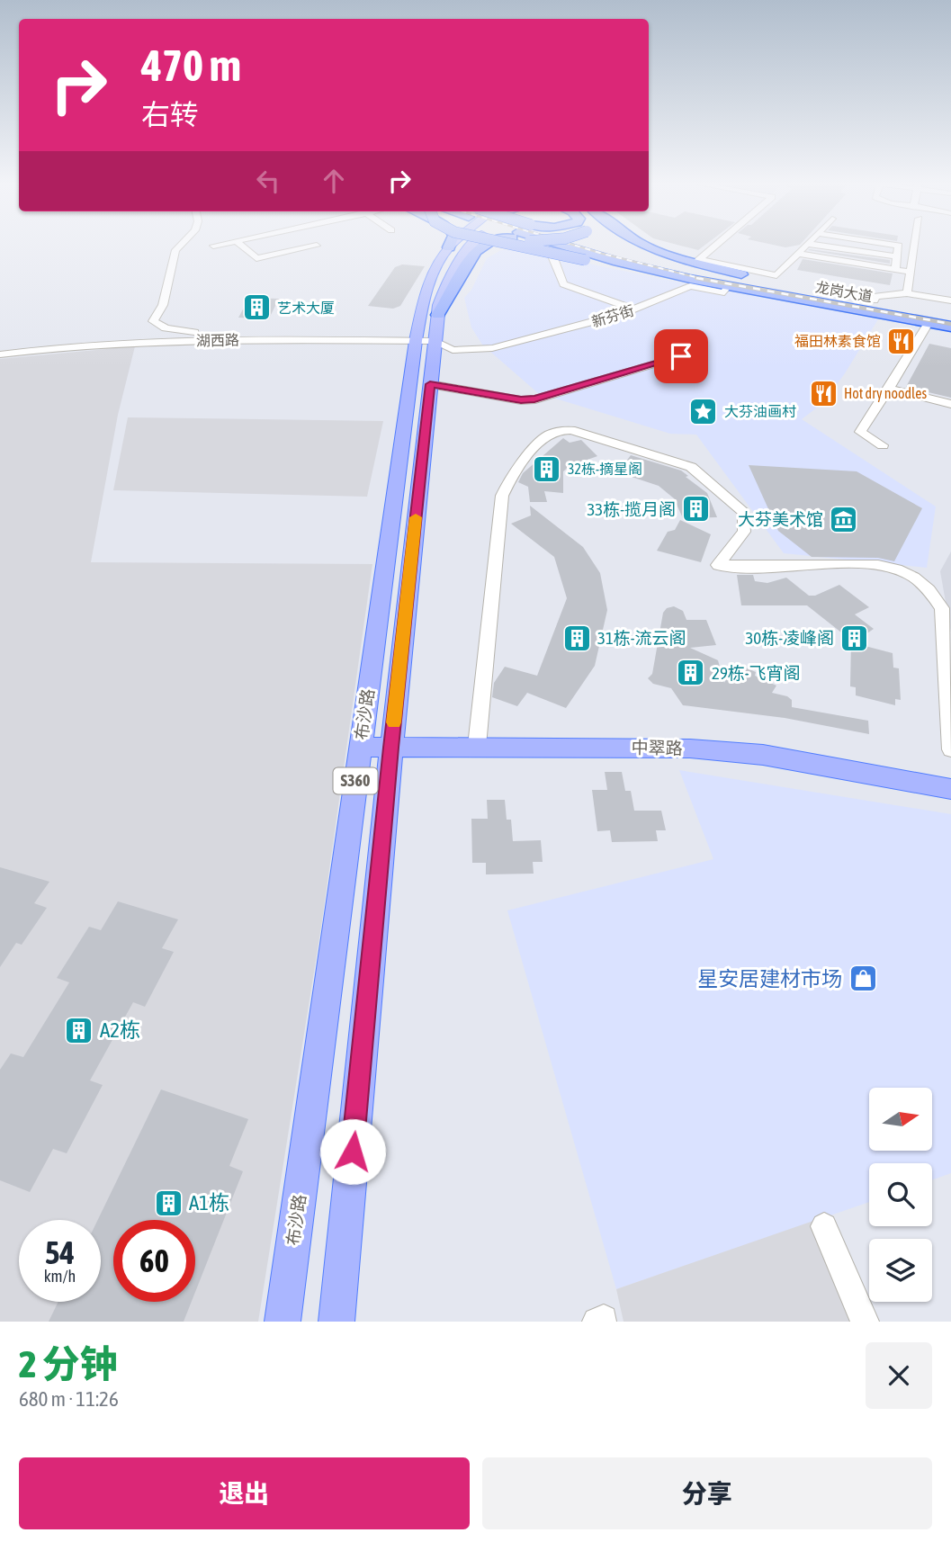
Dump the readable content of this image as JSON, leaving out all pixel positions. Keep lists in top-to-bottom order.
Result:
{
  "streets": {
    "highway": ["龙岗大道"],
    "main road": ["布沙路", "中翠路", "S360"],
    "street": ["新芬街", "湖西路"]
  },
  "crossings": [
    ["龙岗大道", "新芬街"],
    ["新芬街", "湖西路"],
    ["新芬街", "布沙路"],
    ["湖西路", "布沙路"],
    ["布沙路", "中翠路"]
  ],
  "places": {
    "building": [
      "艺术大厦",
      "32栋-摘星阁",
      "33栋-揽月阁",
      "31栋-流云阁",
      "30栋-凌峰阁",
      "29栋-飞宵阁",
      "A2栋",
      "A1栋"
    ],
    "restaurant": ["福田林素食馆", "Hot dry noodles"],
    "place": ["大芬油画村"],
    "museum": ["大芬美术馆"],
    "shop": ["星安居建材市场"]
  },
  "north": "right",
  "page": {
    "turn": ["470 m", "右转"],
    "speed": "54 km/h",
    "limit": "60",
    "heading": ["2 分钟", "680 m · 11:26"],
    "buttons": ["退出", "分享"]
  }
}
